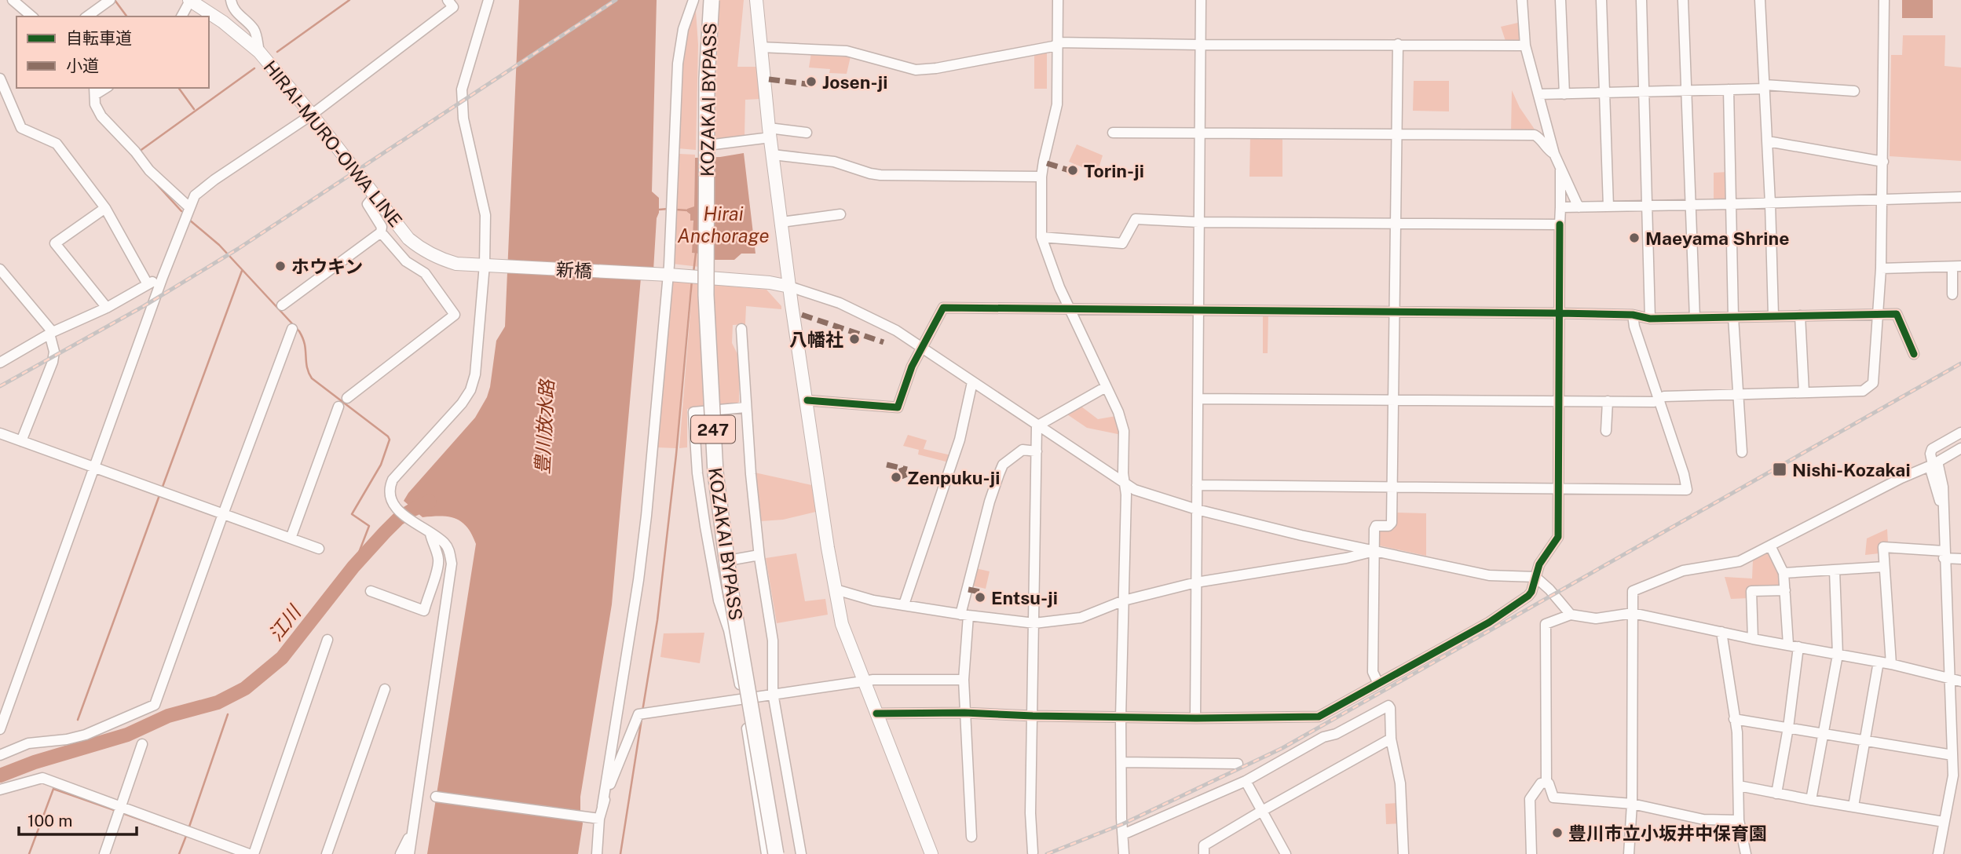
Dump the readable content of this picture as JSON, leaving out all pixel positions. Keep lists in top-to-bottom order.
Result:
{
  "streets": {
    "highway": ["KOZAKAI BYPASS", "247"],
    "main road": ["HIRAI-MURO-OIWA LINE", "新橋"]
  },
  "crossings": [
    ["HIRAI-MURO-OIWA LINE", "新橋"]
  ],
  "water": ["Hirai Anchorage", "豊川放水路", "江川"],
  "places": {
    "other": [
      "Josen-ji",
      "Torin-ji",
      "Maeyama Shrine",
      "ホウキン",
      "八幡社",
      "Zenpuku-ji",
      "Entsu-ji",
      "豊川市立小坂井中保育園"
    ],
    "transit": ["Nishi-Kozakai"]
  },
  "legend": ["自転車道", "小道"],
  "scale_bar": "100 m"
}
